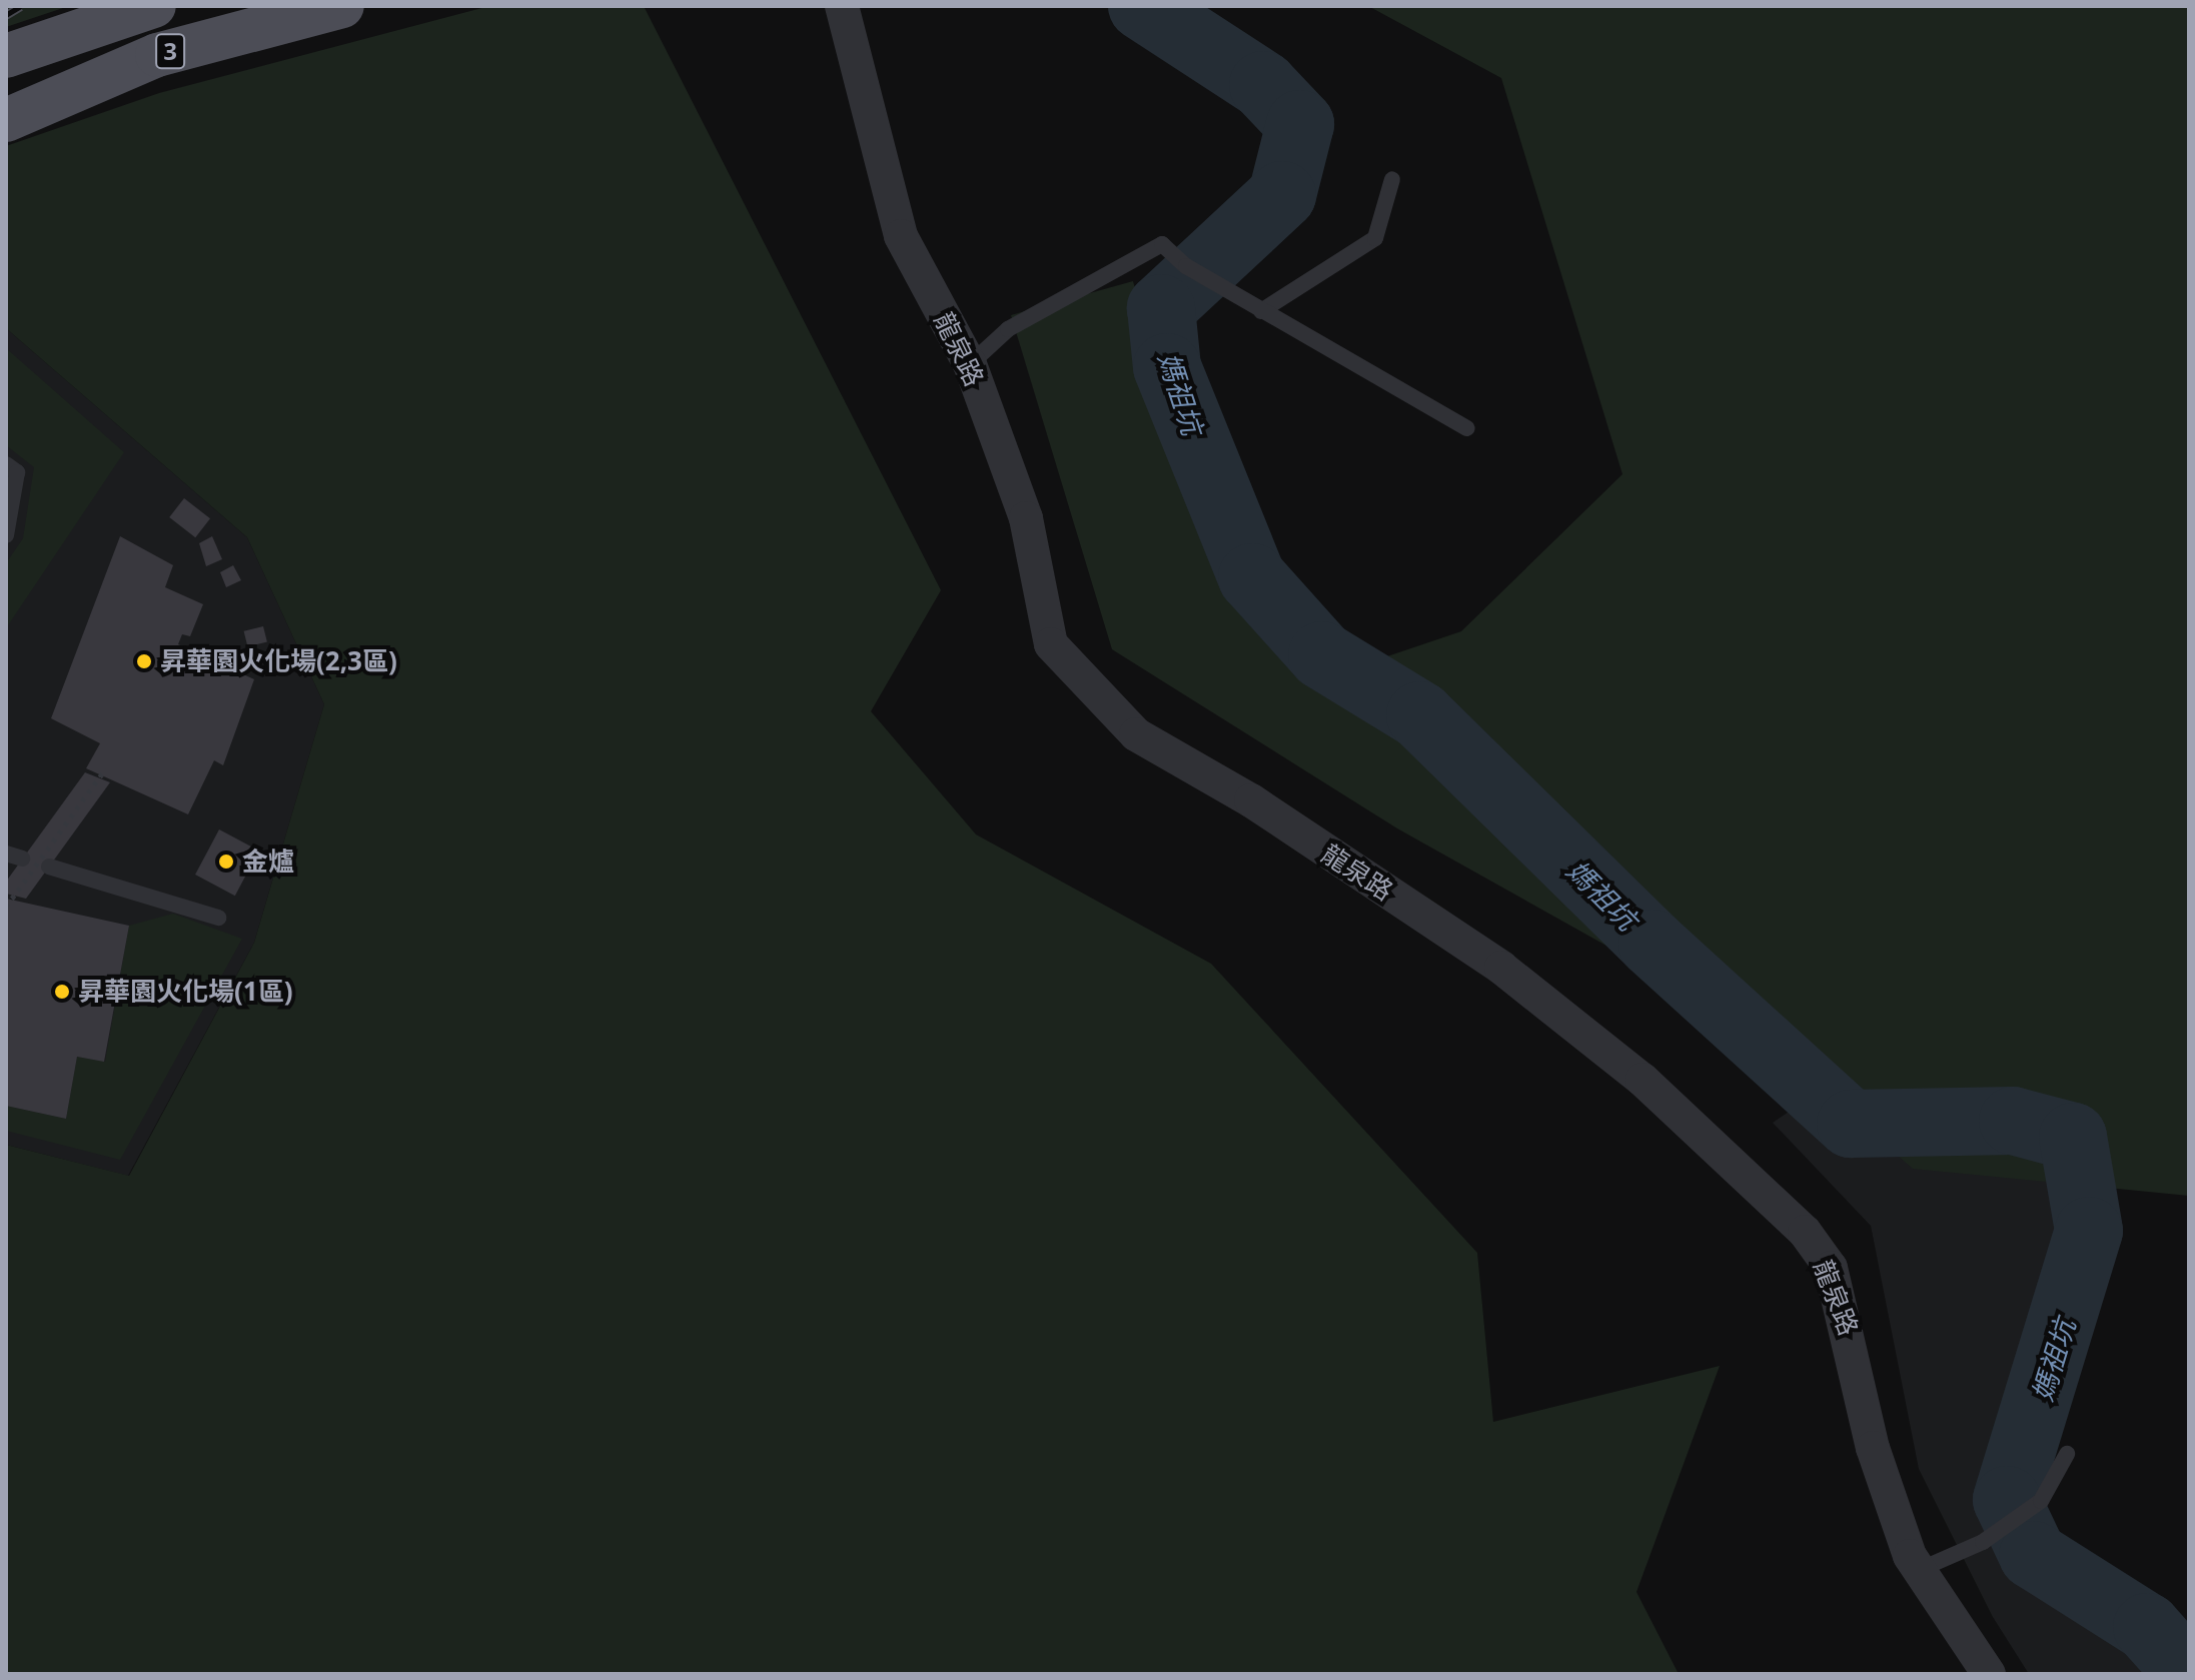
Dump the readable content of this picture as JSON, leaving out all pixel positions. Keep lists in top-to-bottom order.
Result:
{
  "streets": {
    "main road": ["3"],
    "street": ["龍泉路"]
  },
  "water": ["媽祖坑"],
  "places": ["昇華園火化場(2,3區)", "金爐", "昇華園火化場(1區)"]
}
